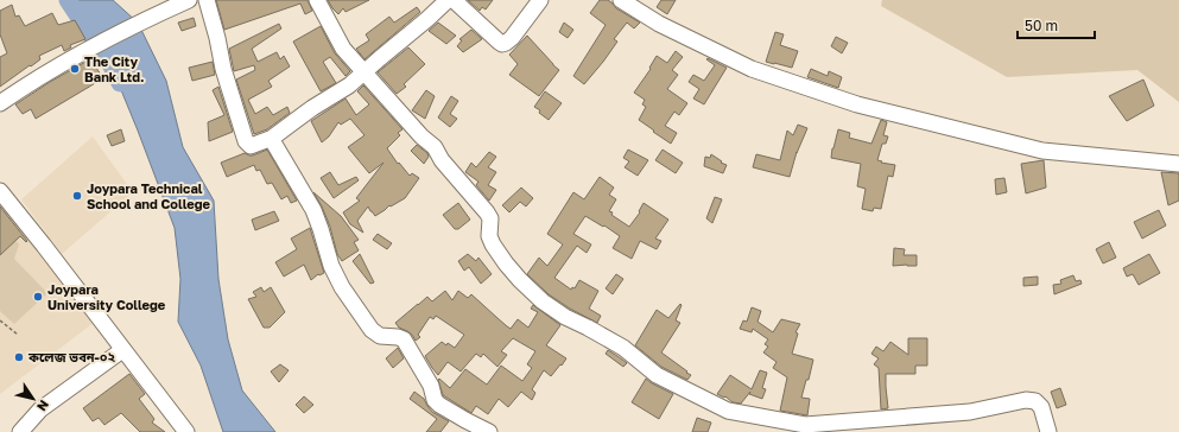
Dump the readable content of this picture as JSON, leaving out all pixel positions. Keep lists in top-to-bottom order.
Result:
{
  "places": [
    "The City Bank Ltd.",
    "Joypara Technical School and College",
    "Joypara University College",
    "কলেজ ভবন-০২"
  ],
  "scale_bar": "50 m",
  "north": "bottom right"
}
